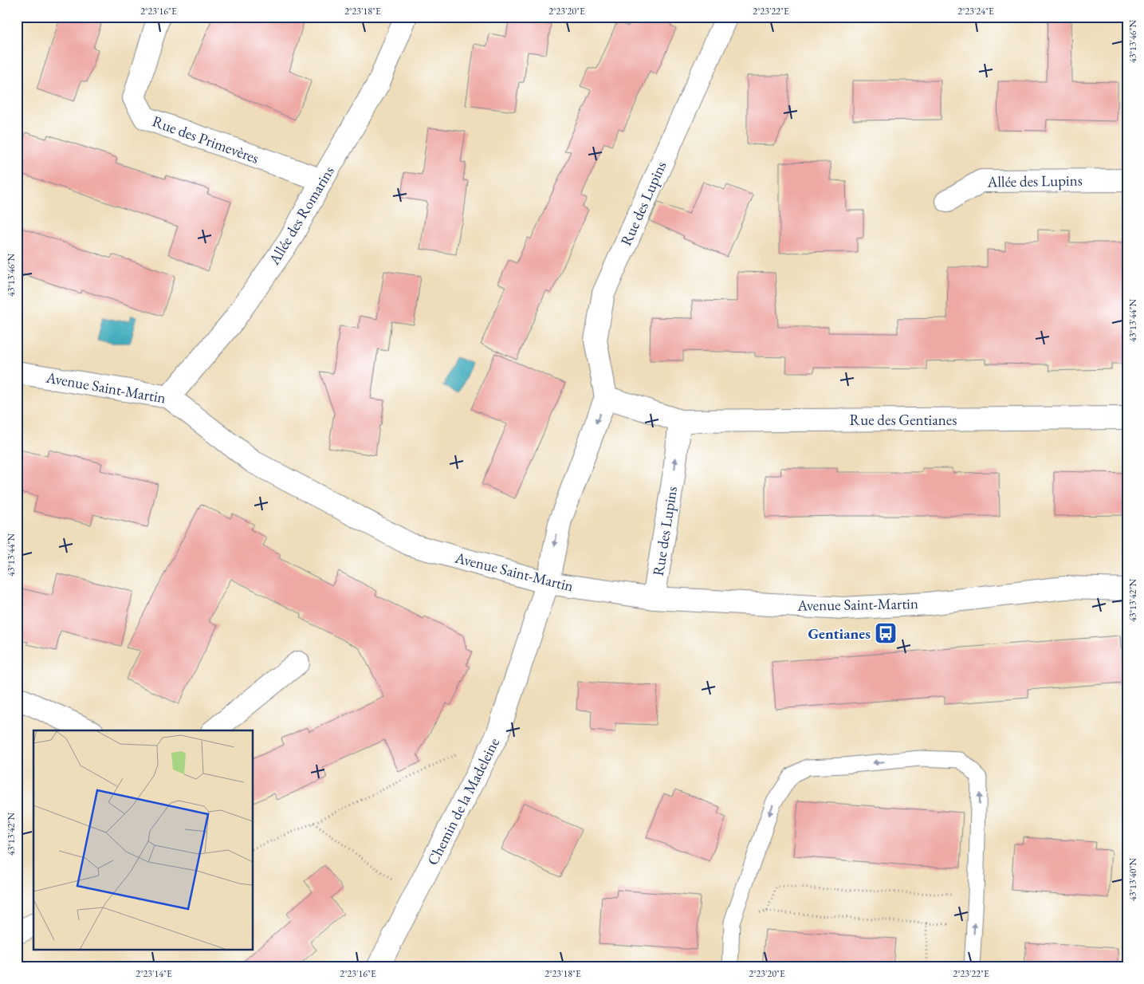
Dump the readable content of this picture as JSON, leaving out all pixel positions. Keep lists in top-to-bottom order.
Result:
{
  "streets": {
    "street": [
      "Rue des Primevères",
      "Allée des Lupins",
      "Rue des Lupins",
      "Allée des Romarins",
      "Avenue Saint-Martin",
      "Rue des Gentianes",
      "Chemin de la Madeleine"
    ]
  },
  "crossings": [
    ["Rue des Primevères", "Allée des Romarins"],
    ["Rue des Lupins", "Avenue Saint-Martin"],
    ["Rue des Lupins", "Rue des Gentianes"],
    ["Allée des Romarins", "Avenue Saint-Martin"],
    ["Avenue Saint-Martin", "Chemin de la Madeleine"]
  ],
  "places": {
    "bus stop": ["Gentianes"]
  },
  "coordinates": [
    "2°23'16\"E",
    "2°23'18\"E",
    "2°23'20\"E",
    "2°23'22\"E",
    "2°23'24\"E",
    "43°13'46\"N",
    "43°13'44\"N",
    "43°13'42\"N",
    "43°13'40\"N",
    "2°23'14\"E"
  ]
}
